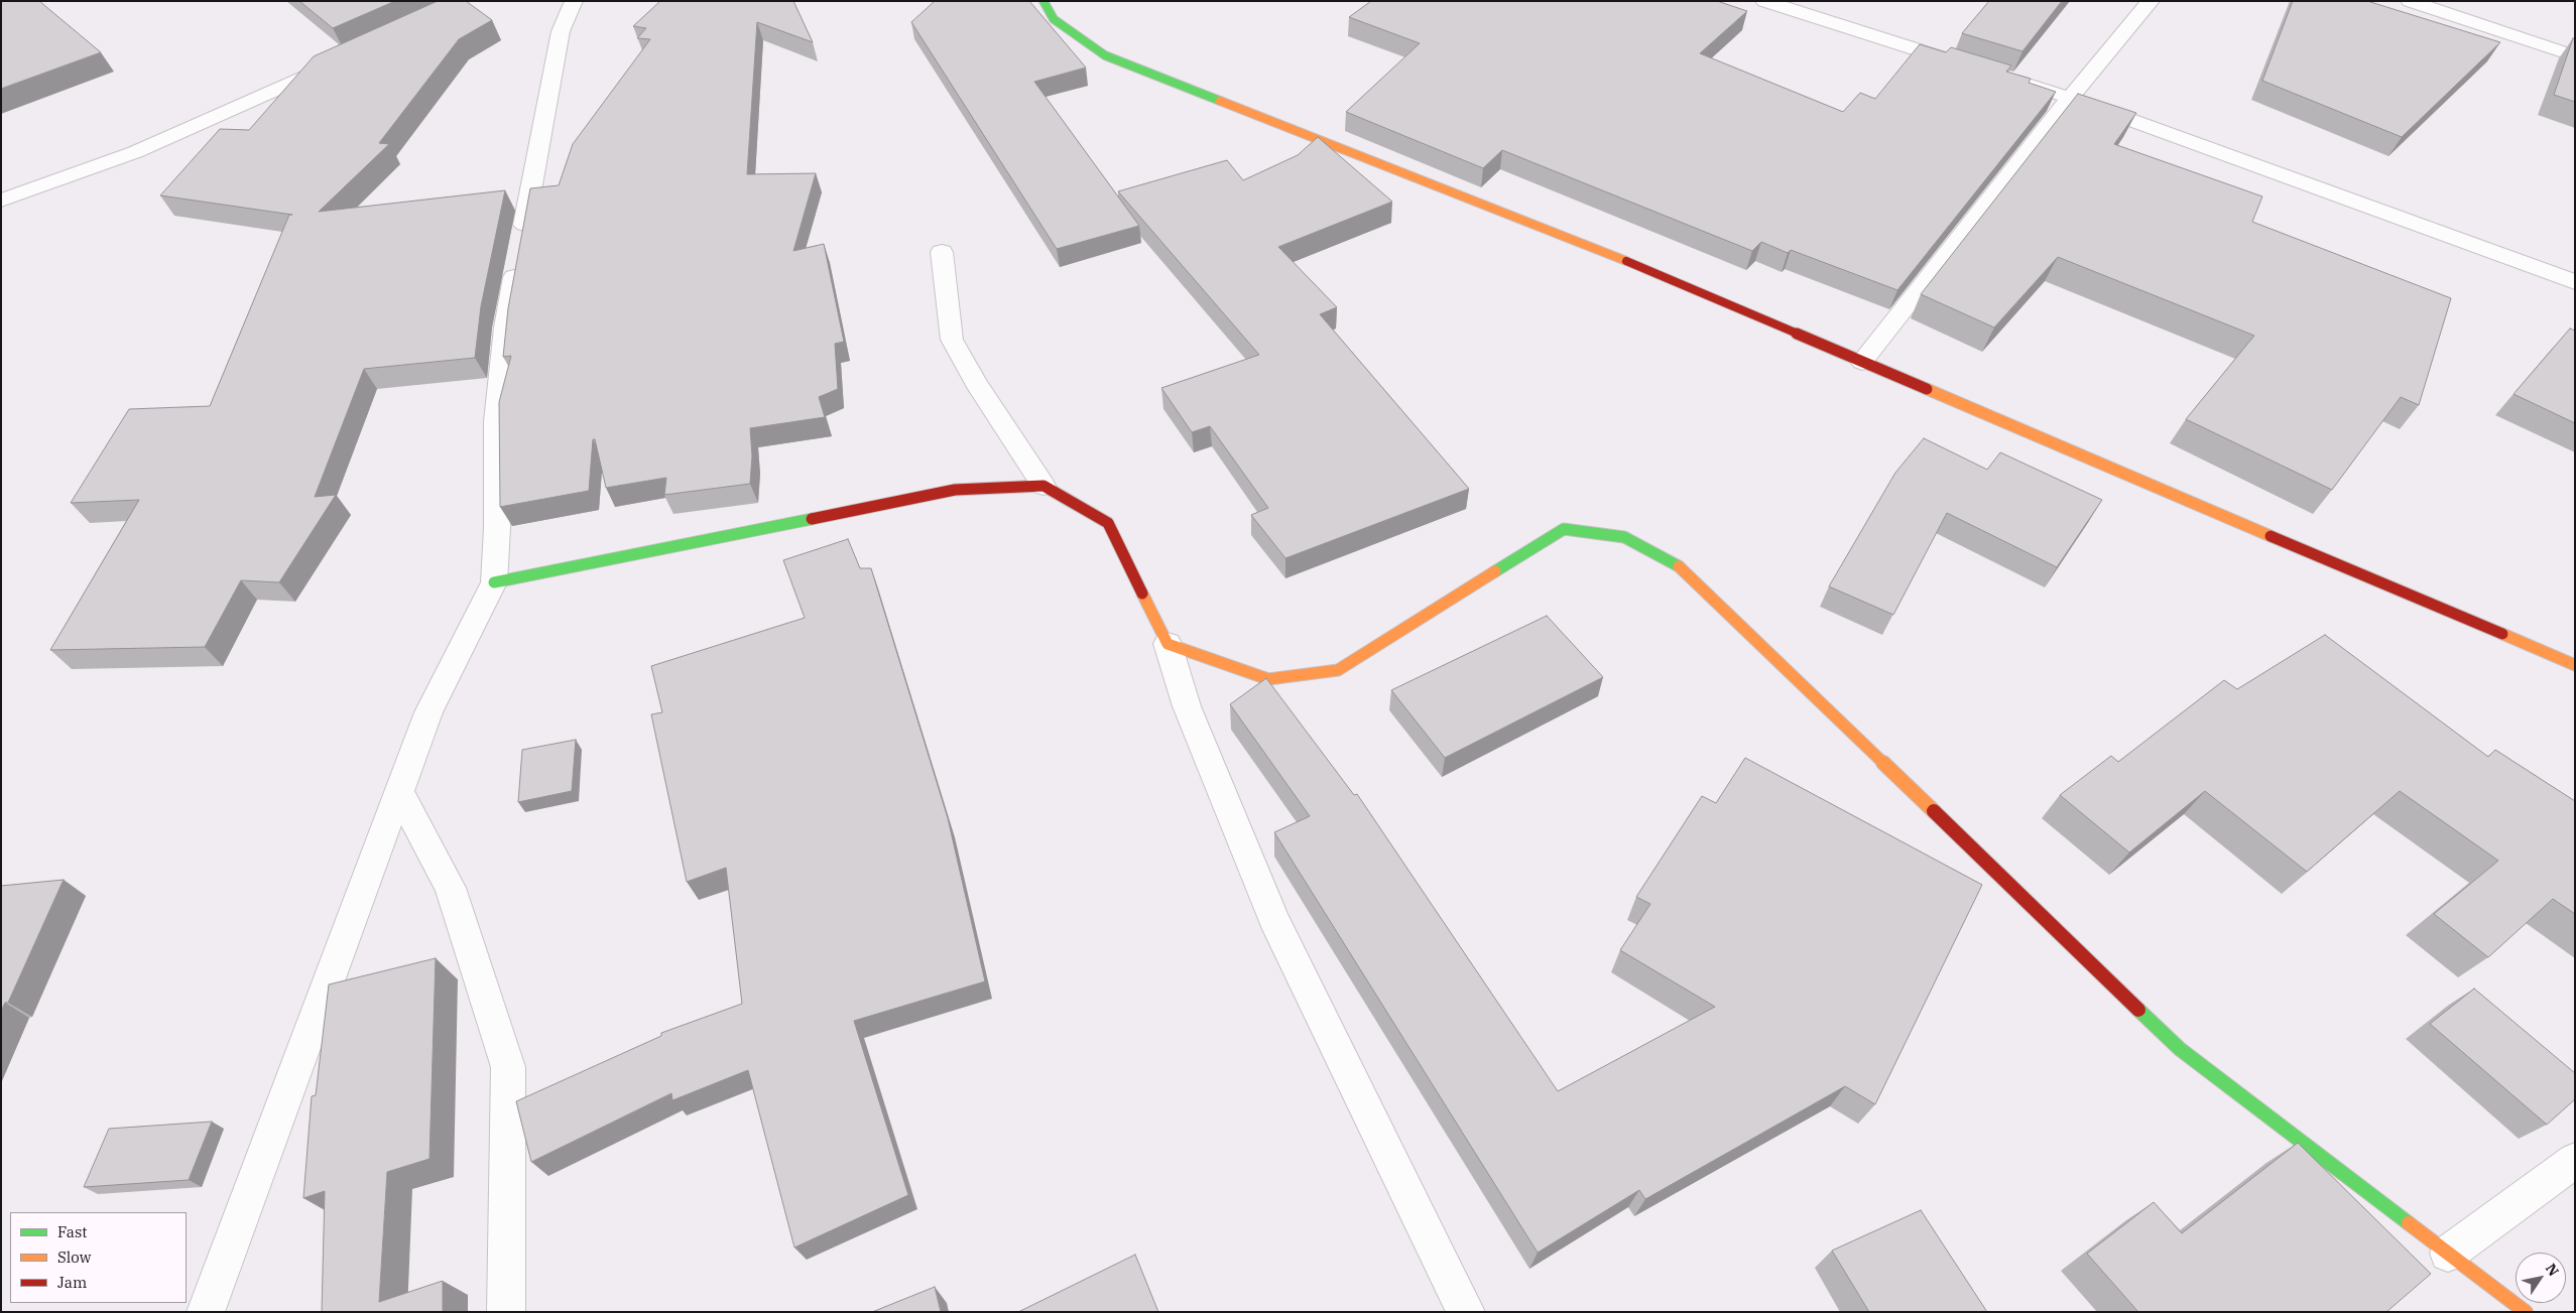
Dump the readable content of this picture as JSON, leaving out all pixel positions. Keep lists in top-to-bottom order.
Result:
{
  "legend": ["Fast", "Slow", "Jam"],
  "north": "top right"
}
